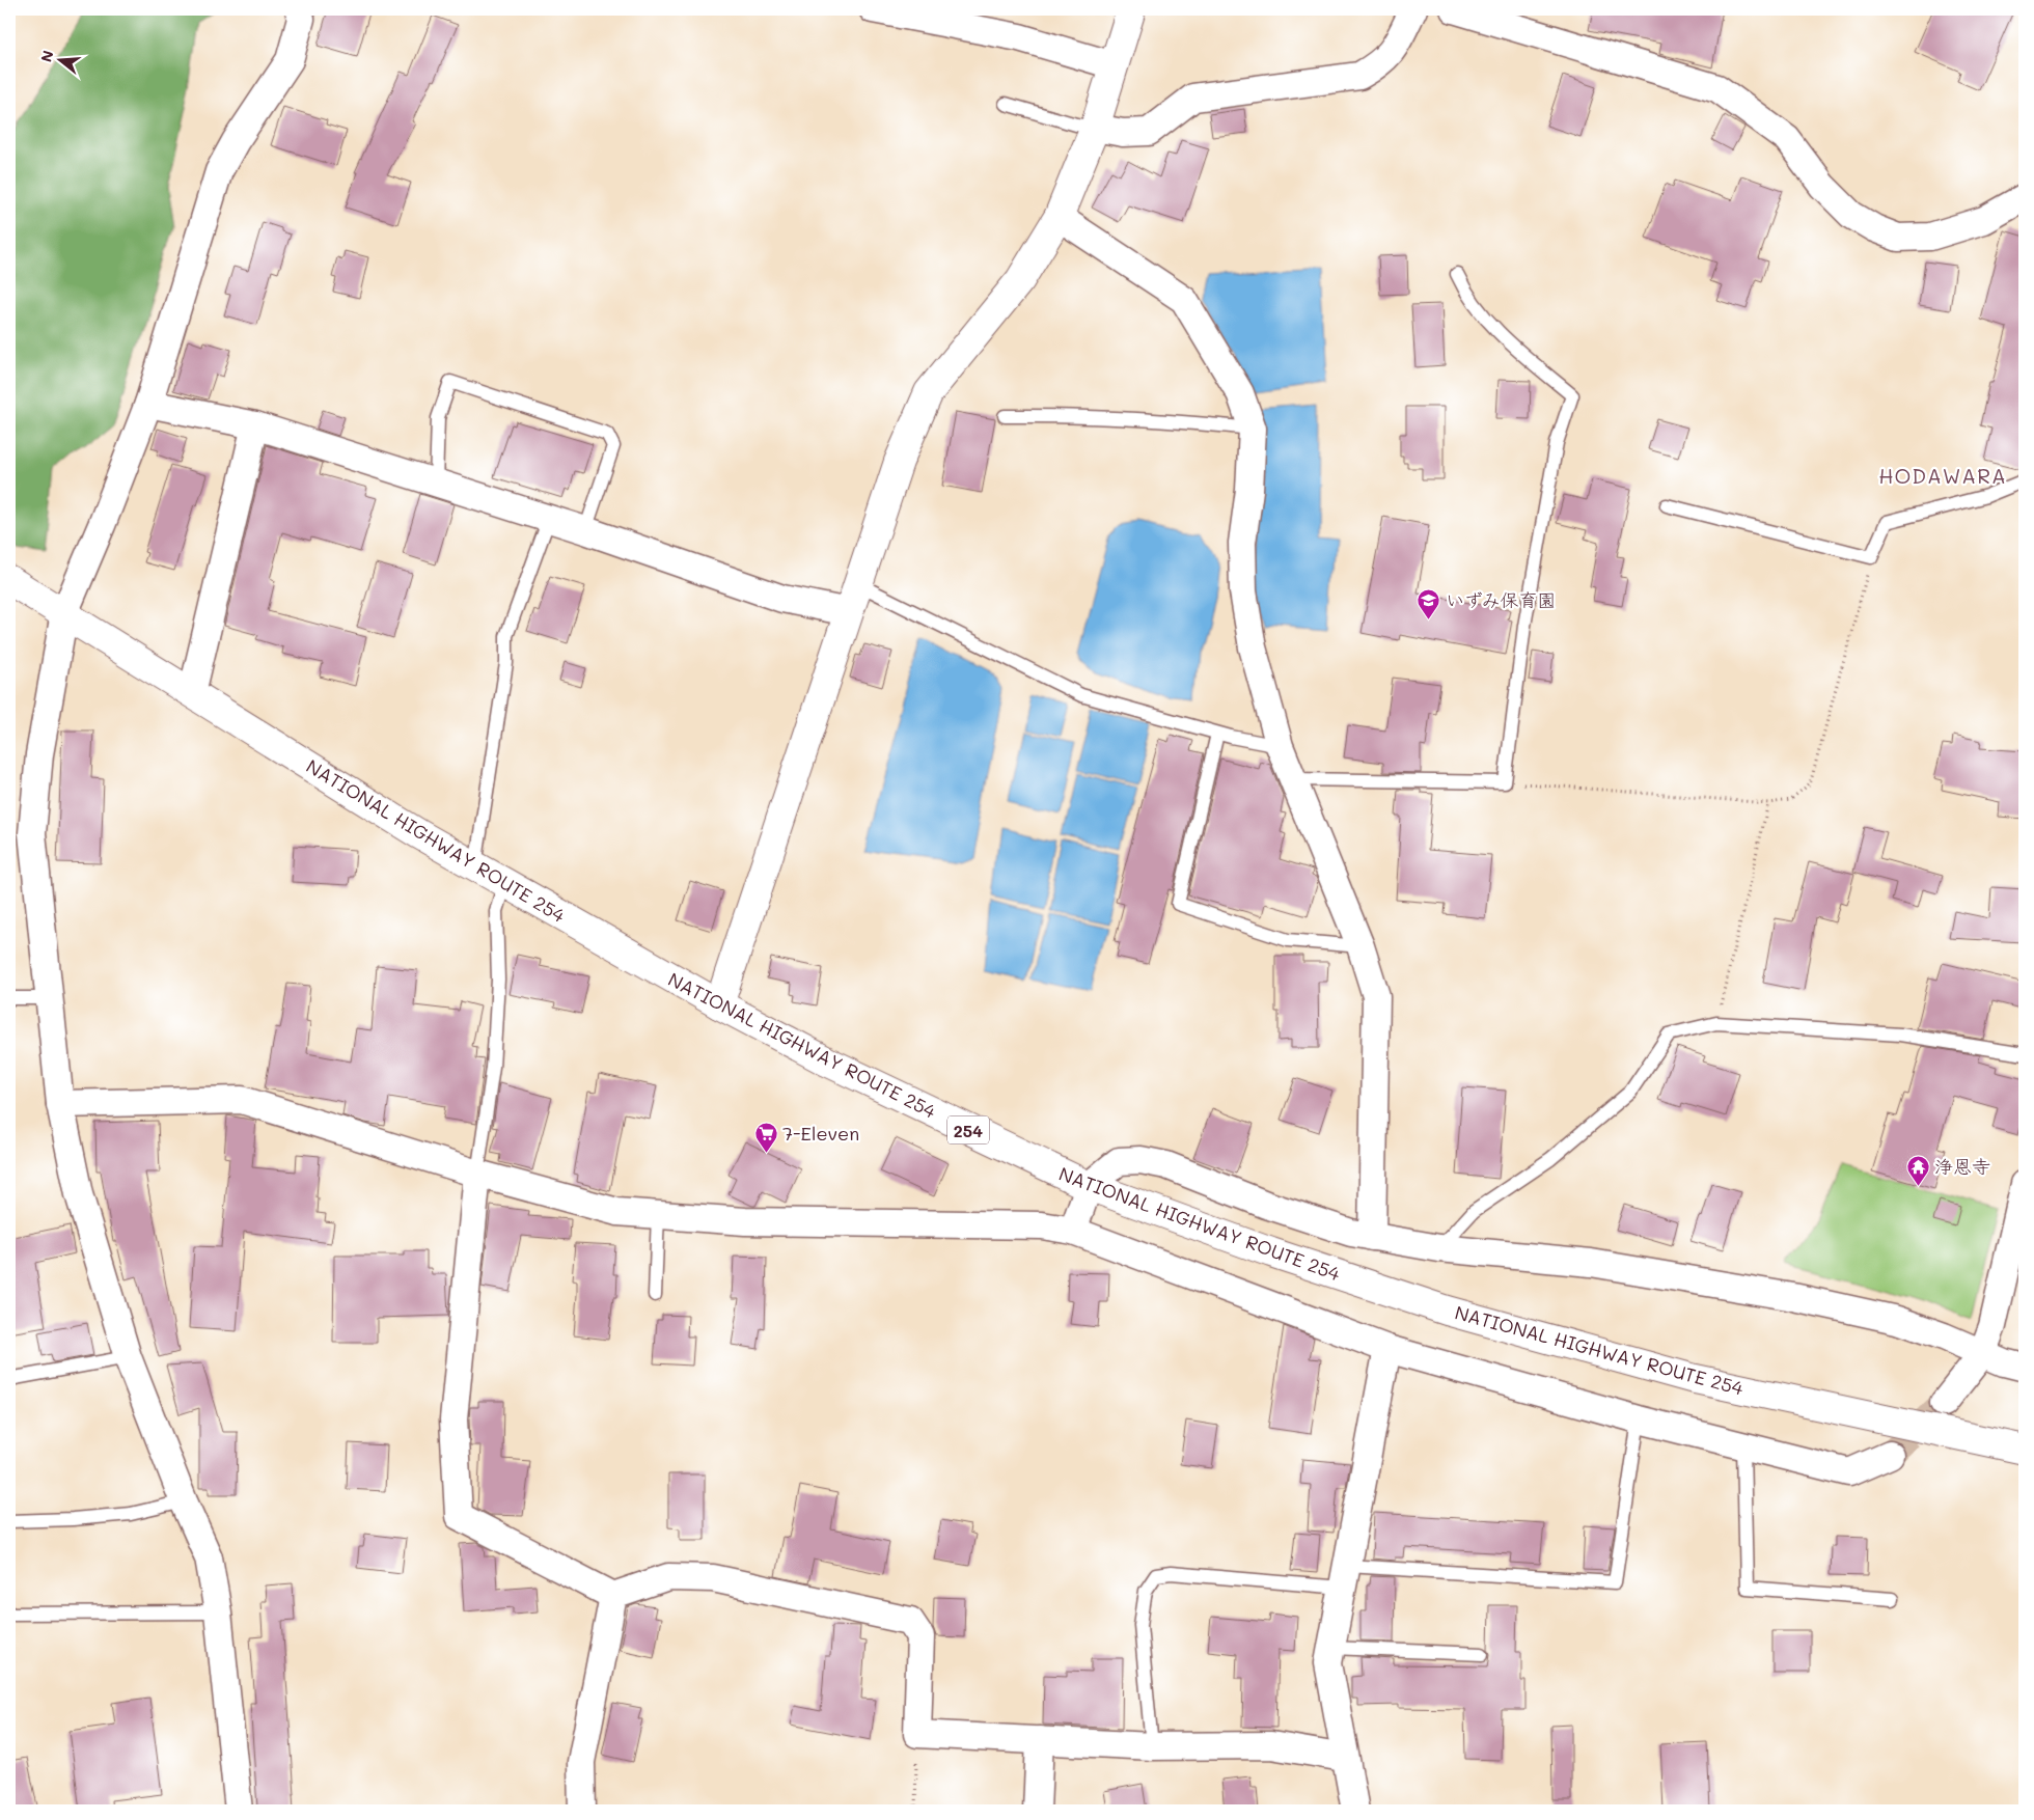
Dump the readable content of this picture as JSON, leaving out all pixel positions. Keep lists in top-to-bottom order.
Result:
{
  "streets": {
    "main road": ["NATIONAL HIGHWAY ROUTE 254", "254"]
  },
  "districts": ["HODAWARA"],
  "places": {
    "school or university": ["いずみ保育園"],
    "supermarket": ["7-Eleven"],
    "temple": ["浄恩寺"]
  },
  "north": "left"
}
